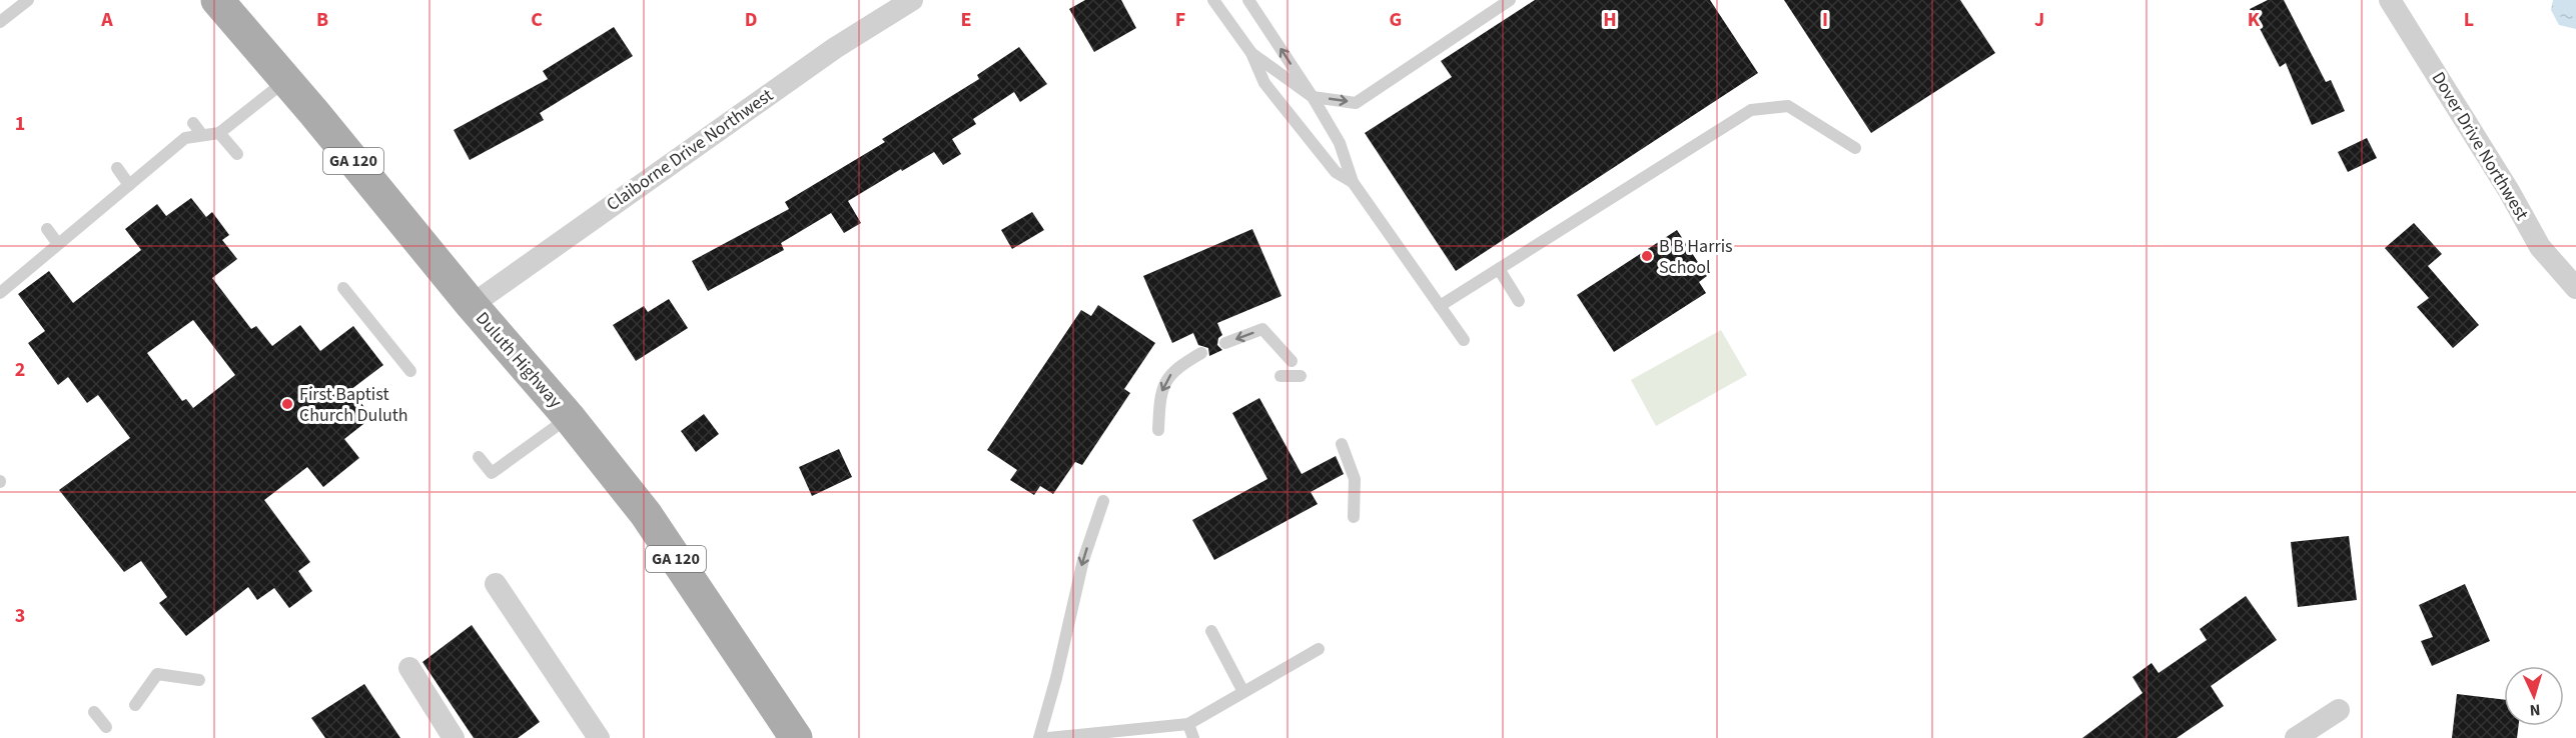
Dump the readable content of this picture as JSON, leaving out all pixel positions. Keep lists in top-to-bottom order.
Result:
{
  "streets": {
    "main road": ["GA 120", "Duluth Highway"],
    "street": ["Dover Drive Northwest", "Claiborne Drive Northwest"]
  },
  "crossings": [
    ["Claiborne Drive Northwest", "Duluth Highway"]
  ],
  "places": ["B B Harris School", "First Baptist Church Duluth"],
  "north": "bottom",
  "grid": {
    "columns": [
      "A",
      "B",
      "C",
      "D",
      "E",
      "F",
      "G",
      "H",
      "I",
      "J",
      "K",
      "L"
    ],
    "rows": ["1", "2", "3"]
  }
}
